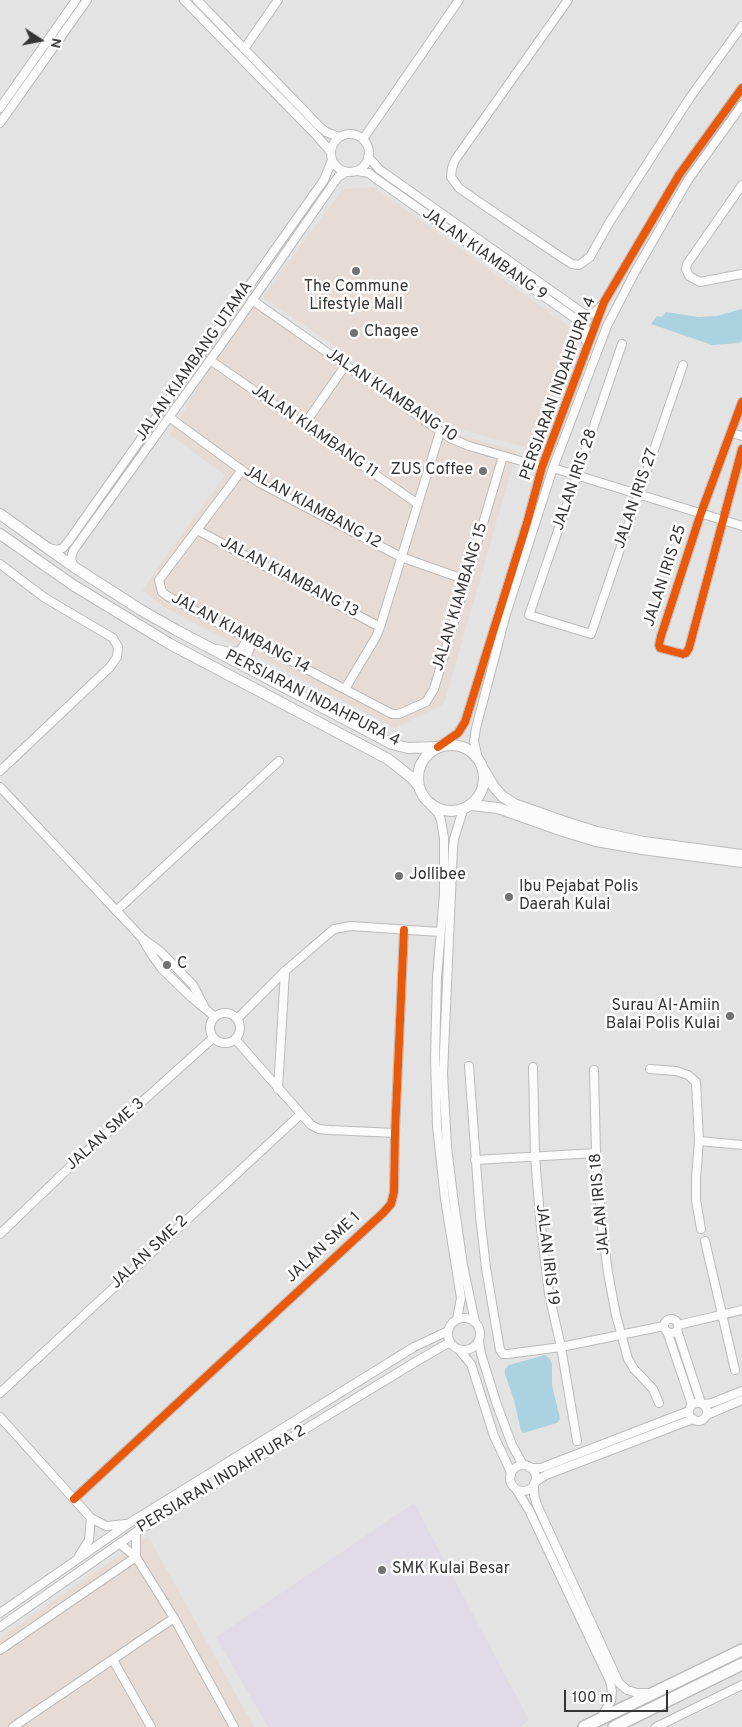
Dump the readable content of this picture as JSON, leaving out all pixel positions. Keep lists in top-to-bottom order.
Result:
{
  "streets": {
    "main road": ["PERSIARAN INDAHPURA 4"],
    "street": [
      "JALAN KIAMBANG 9",
      "JALAN KIAMBANG UTAMA",
      "JALAN KIAMBANG 10",
      "JALAN KIAMBANG 11",
      "JALAN IRIS 28",
      "JALAN IRIS 27",
      "JALAN KIAMBANG 12",
      "JALAN IRIS 25",
      "JALAN KIAMBANG 13",
      "JALAN KIAMBANG 15",
      "JALAN KIAMBANG 14",
      "JALAN SME 3",
      "JALAN IRIS 18",
      "JALAN SME 1",
      "JALAN SME 2",
      "JALAN IRIS 19",
      "PERSIARAN INDAHPURA 2"
    ]
  },
  "crossings": [
    ["JALAN KIAMBANG 9", "JALAN KIAMBANG UTAMA"],
    ["JALAN KIAMBANG 9", "PERSIARAN INDAHPURA 4"],
    ["JALAN KIAMBANG UTAMA", "PERSIARAN INDAHPURA 4"],
    ["JALAN KIAMBANG UTAMA", "JALAN KIAMBANG 10"],
    ["JALAN KIAMBANG UTAMA", "JALAN KIAMBANG 11"],
    ["JALAN KIAMBANG UTAMA", "JALAN KIAMBANG 12"],
    ["PERSIARAN INDAHPURA 4", "JALAN KIAMBANG 10"],
    ["JALAN KIAMBANG 10", "JALAN KIAMBANG 15"],
    ["JALAN IRIS 28", "JALAN IRIS 27"],
    ["JALAN KIAMBANG 12", "JALAN KIAMBANG 15"],
    ["JALAN KIAMBANG 12", "JALAN KIAMBANG 14"],
    ["JALAN KIAMBANG 13", "JALAN KIAMBANG 14"],
    ["JALAN KIAMBANG 15", "JALAN KIAMBANG 14"]
  ],
  "places": [
    "The Commune Lifestyle Mall",
    "Chagee",
    "ZUS Coffee",
    "Jollibee",
    "Ibu Pejabat Polis Daerah Kulai",
    "C",
    "Surau Al-Amiin Balai Polis Kulai",
    "SMK Kulai Besar"
  ],
  "scale_bar": "100 m",
  "north": "right"
}
